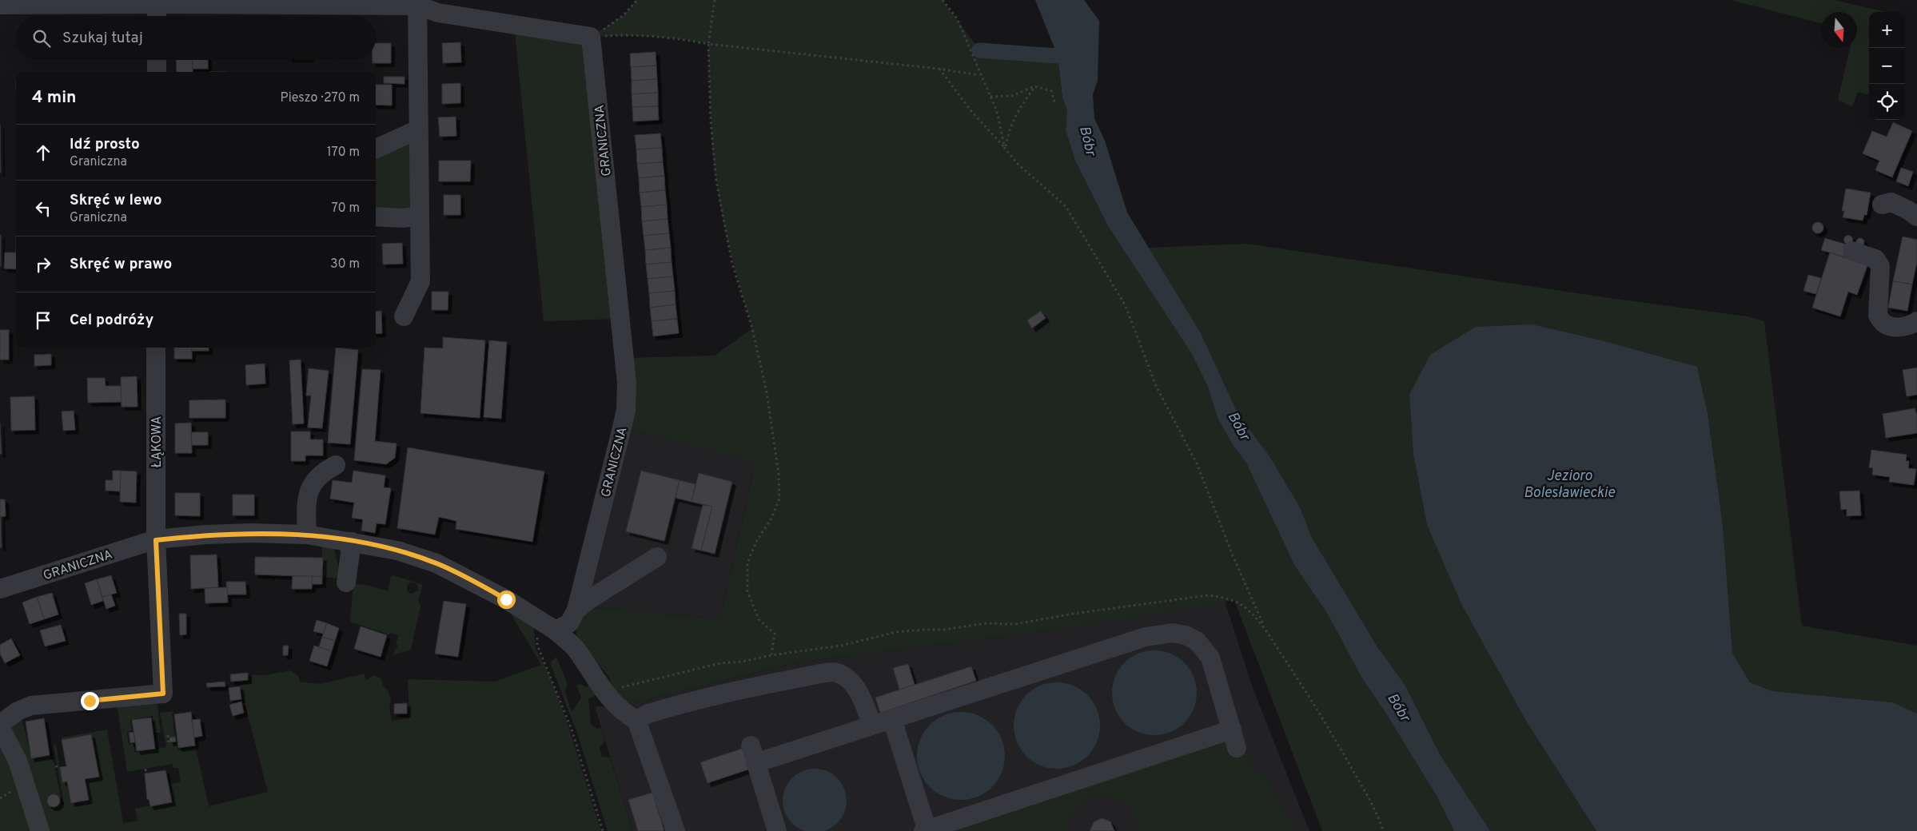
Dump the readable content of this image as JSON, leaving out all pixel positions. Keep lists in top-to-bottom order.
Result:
{
  "streets": {
    "street": ["GRANICZNA", "ŁĄKOWA"]
  },
  "crossings": [
    ["GRANICZNA", "ŁĄKOWA"]
  ],
  "water": ["Bóbr", "Jezioro Bolesławieckie"],
  "north": "bottom",
  "page": {
    "map_buttons": ["+", "−"],
    "search": "Szukaj tutaj",
    "heading": ["4 min", "Pieszo · 270 m"],
    "list": [
      ["Idź prosto", "Graniczna", "170 m"],
      ["Skręć w lewo", "Graniczna", "70 m"],
      ["Skręć w prawo", "30 m"],
      "Cel podróży"
    ]
  }
}
